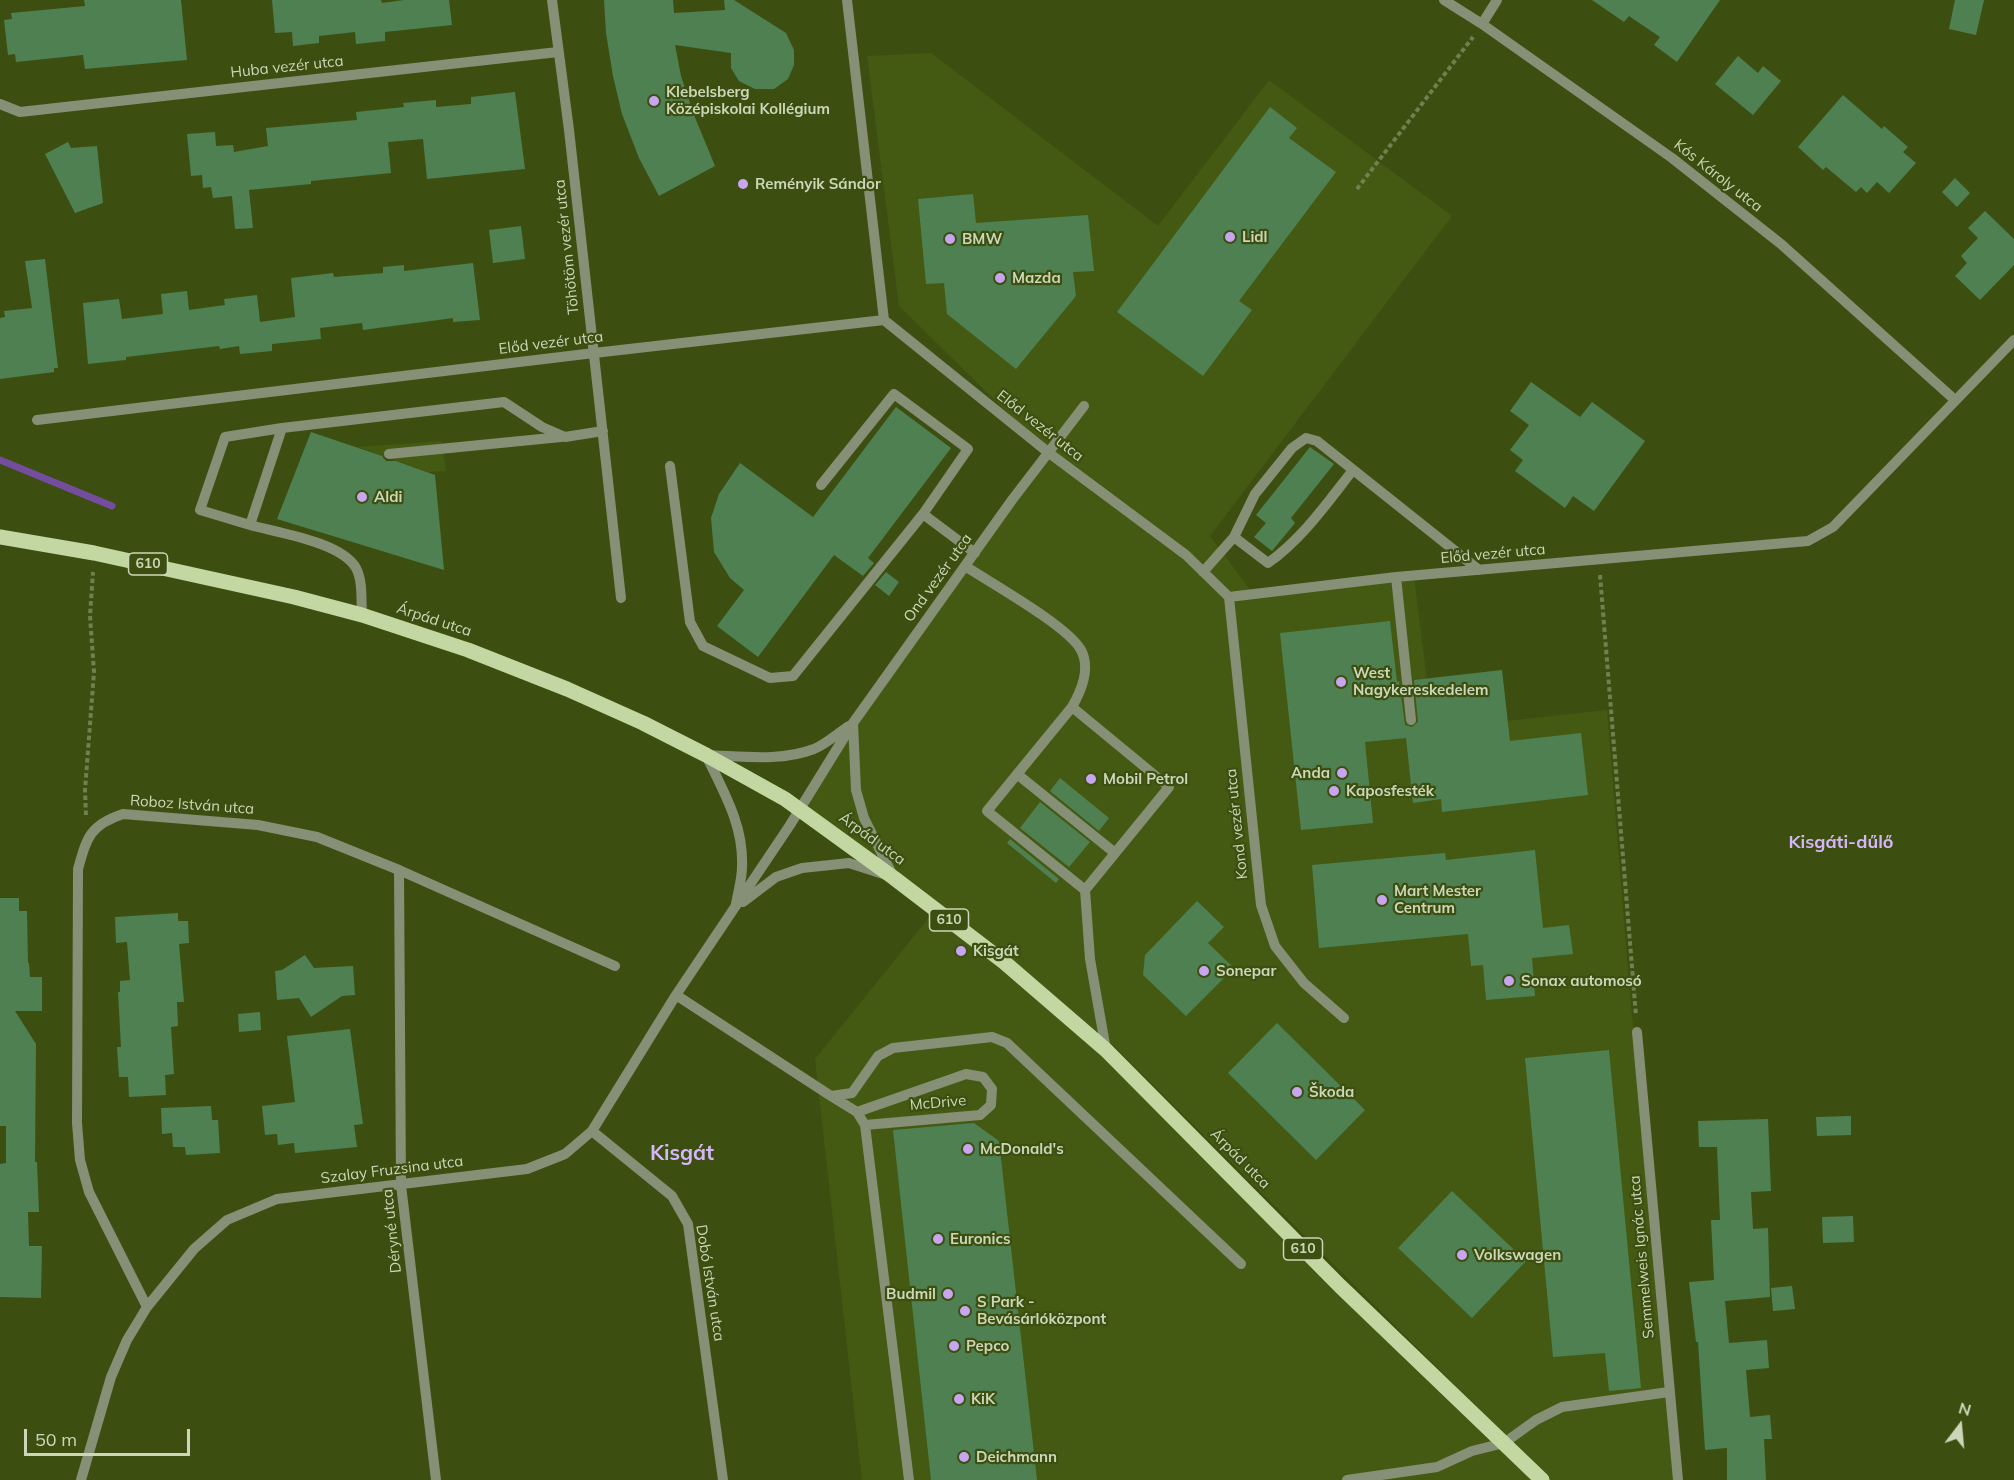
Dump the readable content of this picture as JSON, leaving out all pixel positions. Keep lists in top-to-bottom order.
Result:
{
  "streets": {
    "main road": ["610", "Árpád utca"],
    "street": [
      "Huba vezér utca",
      "Kós Károly utca",
      "Töhötöm vezér utca",
      "Előd vezér utca",
      "Ond vezér utca",
      "Roboz István utca",
      "Kond vezér utca",
      "McDrive",
      "Szalay Fruzsina utca",
      "Déryné utca",
      "Semmelweis Ignác utca",
      "Dobó István utca"
    ]
  },
  "crossings": [
    ["Huba vezér utca", "Töhötöm vezér utca"],
    ["Kós Károly utca", "Előd vezér utca"],
    ["Töhötöm vezér utca", "Előd vezér utca"],
    ["Előd vezér utca", "Ond vezér utca"],
    ["Előd vezér utca", "Kond vezér utca"],
    ["Ond vezér utca", "Árpád utca"],
    ["Ond vezér utca", "Szalay Fruzsina utca"],
    ["Árpád utca", "Szalay Fruzsina utca"],
    ["Roboz István utca", "Déryné utca"],
    ["Szalay Fruzsina utca", "Déryné utca"],
    ["Szalay Fruzsina utca", "Dobó István utca"]
  ],
  "districts": ["Kisgáti-dűlő", "Kisgát"],
  "places": [
    "Klebelsberg Középiskolai Kollégium",
    "Reményik Sándor",
    "Lidl",
    "BMW",
    "Mazda",
    "Aldi",
    "West Nagykereskedelem",
    "Anda",
    "Mobil Petrol",
    "Kaposfesték",
    "Mart Mester Centrum",
    "Kisgát",
    "Sonepar",
    "Sonax automosó",
    "Škoda",
    "McDonald's",
    "Euronics",
    "Volkswagen",
    "Budmil",
    "S Park - Bevásárlóközpont",
    "Pepco",
    "KiK",
    "Deichmann"
  ],
  "scale_bar": "50 m",
  "north": "top"
}
